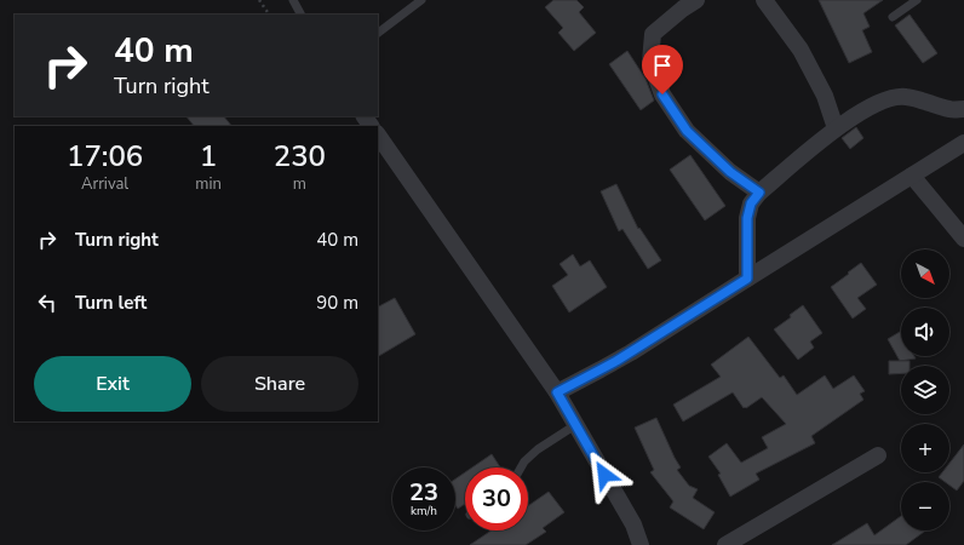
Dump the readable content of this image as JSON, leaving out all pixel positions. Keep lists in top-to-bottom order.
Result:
{
  "north": "bottom right",
  "page": {
    "turn": ["40 m", "Turn right"],
    "eta": [
      "17:06",
      "Arrival",
      "1",
      "min",
      "230",
      "m"
    ],
    "list": [
      {
        "name": "Turn right",
        "value": "40 m"
      },
      {
        "name": "Turn left",
        "value": "90 m"
      }
    ],
    "map_buttons": ["+", "−"],
    "buttons": ["Exit", "Share"],
    "speed": "23 km/h",
    "limit": "30"
  }
}
